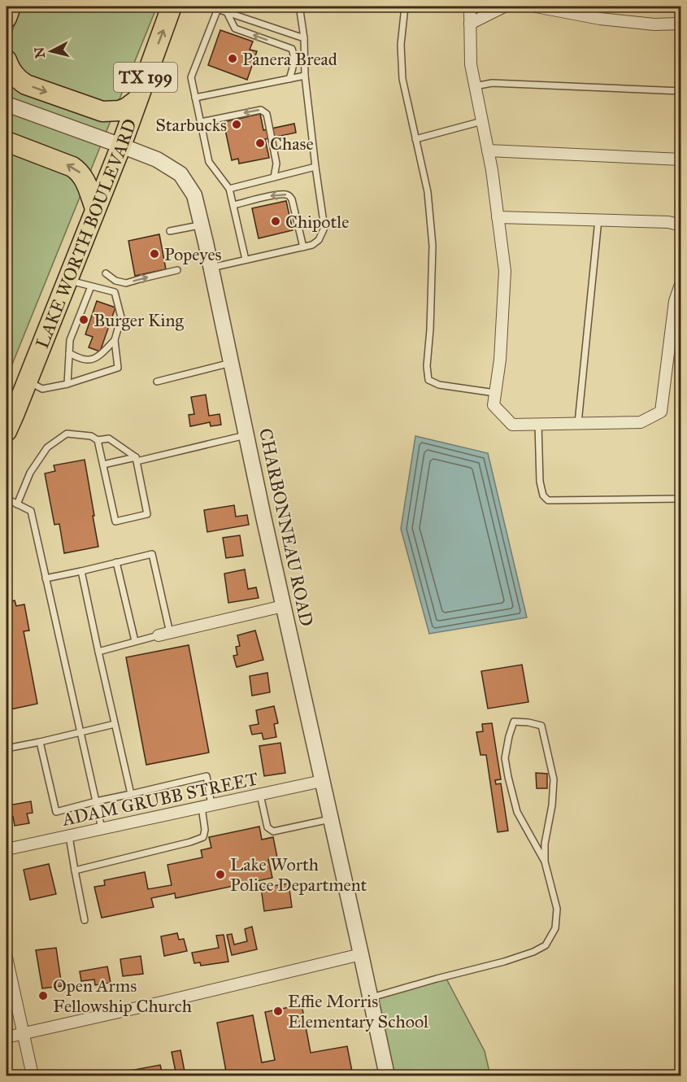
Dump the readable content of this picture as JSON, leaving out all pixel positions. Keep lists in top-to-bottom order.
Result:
{
  "streets": {
    "highway": ["TX 199", "LAKE WORTH BOULEVARD"],
    "street": ["CHARBONNEAU ROAD", "ADAM GRUBB STREET"]
  },
  "crossings": [
    ["LAKE WORTH BOULEVARD", "CHARBONNEAU ROAD"],
    ["CHARBONNEAU ROAD", "ADAM GRUBB STREET"]
  ],
  "places": [
    "Panera Bread",
    "Starbucks",
    "Chase",
    "Chipotle",
    "Popeyes",
    "Burger King",
    "Lake Worth Police Department",
    "Open Arms Fellowship Church",
    "Effie Morris Elementary School"
  ],
  "north": "left"
}
